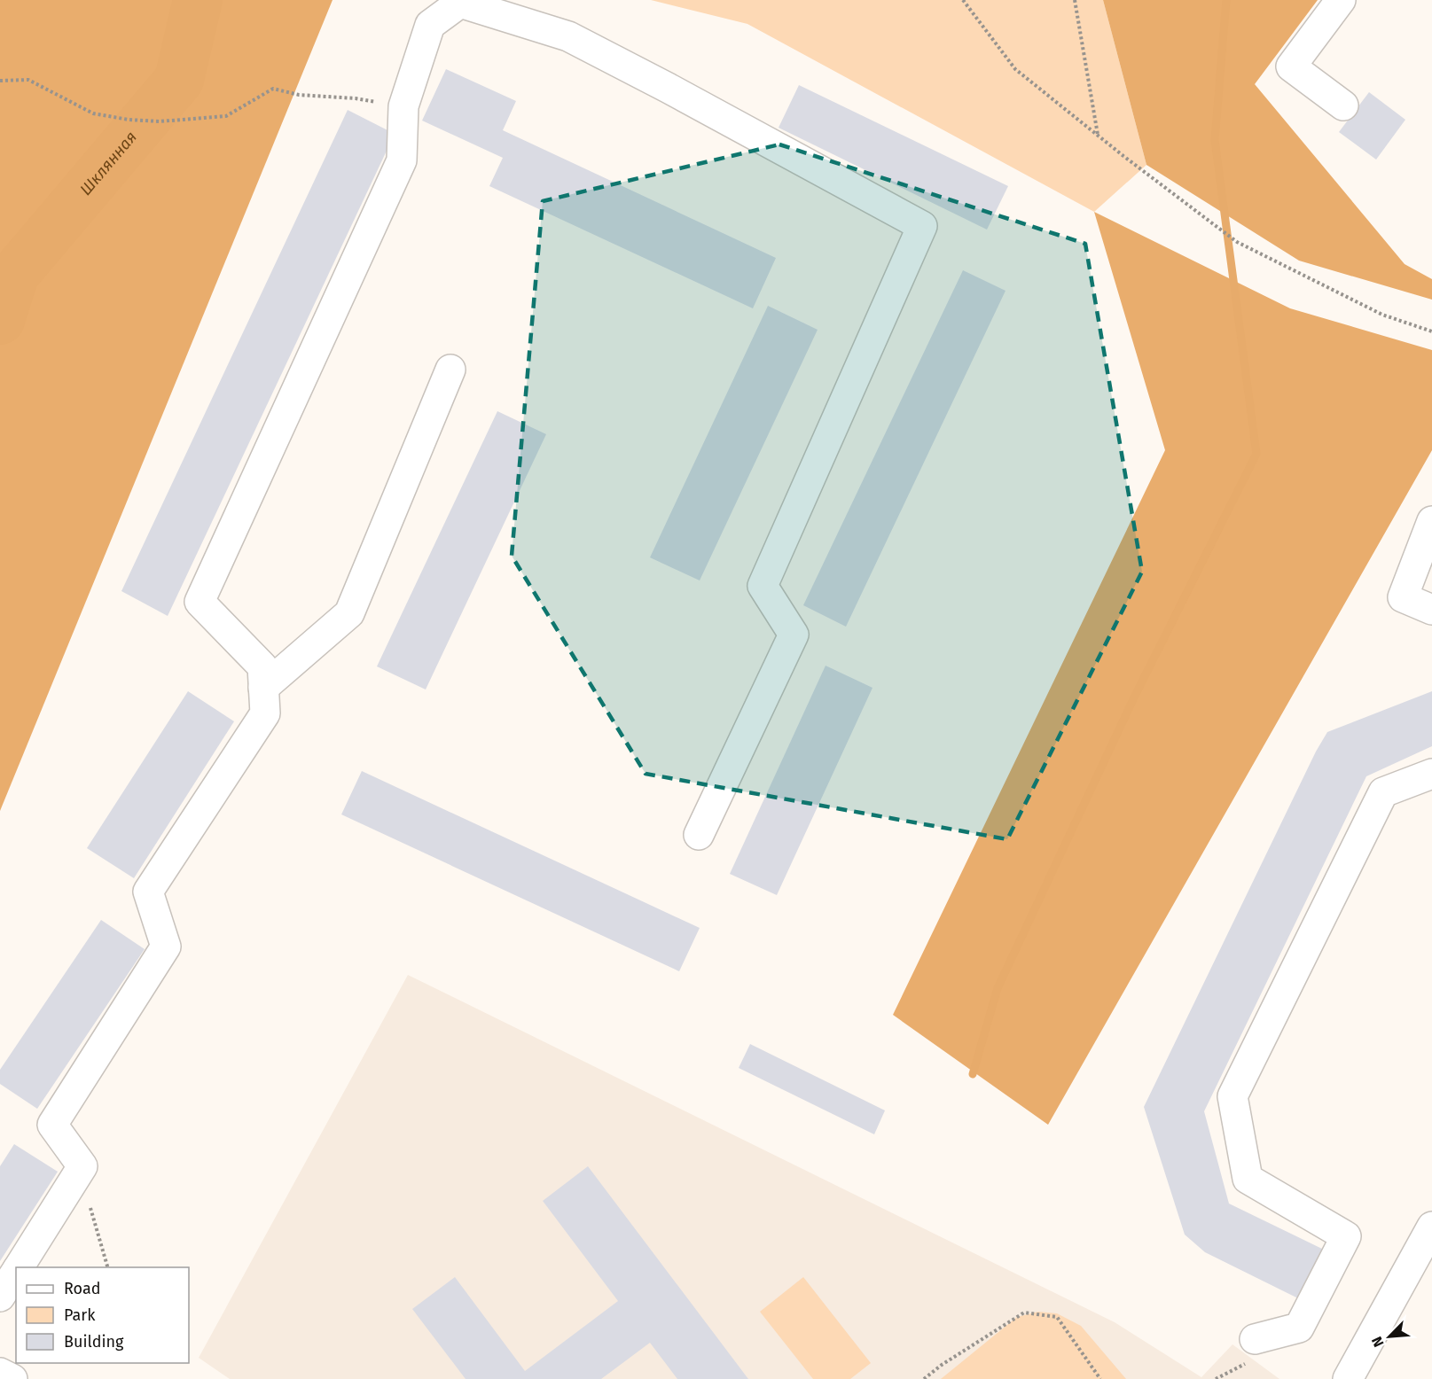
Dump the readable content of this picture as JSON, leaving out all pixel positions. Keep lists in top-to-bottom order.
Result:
{
  "water": ["Шклянная"],
  "legend": ["Road", "Park", "Building"],
  "north": "bottom left"
}
